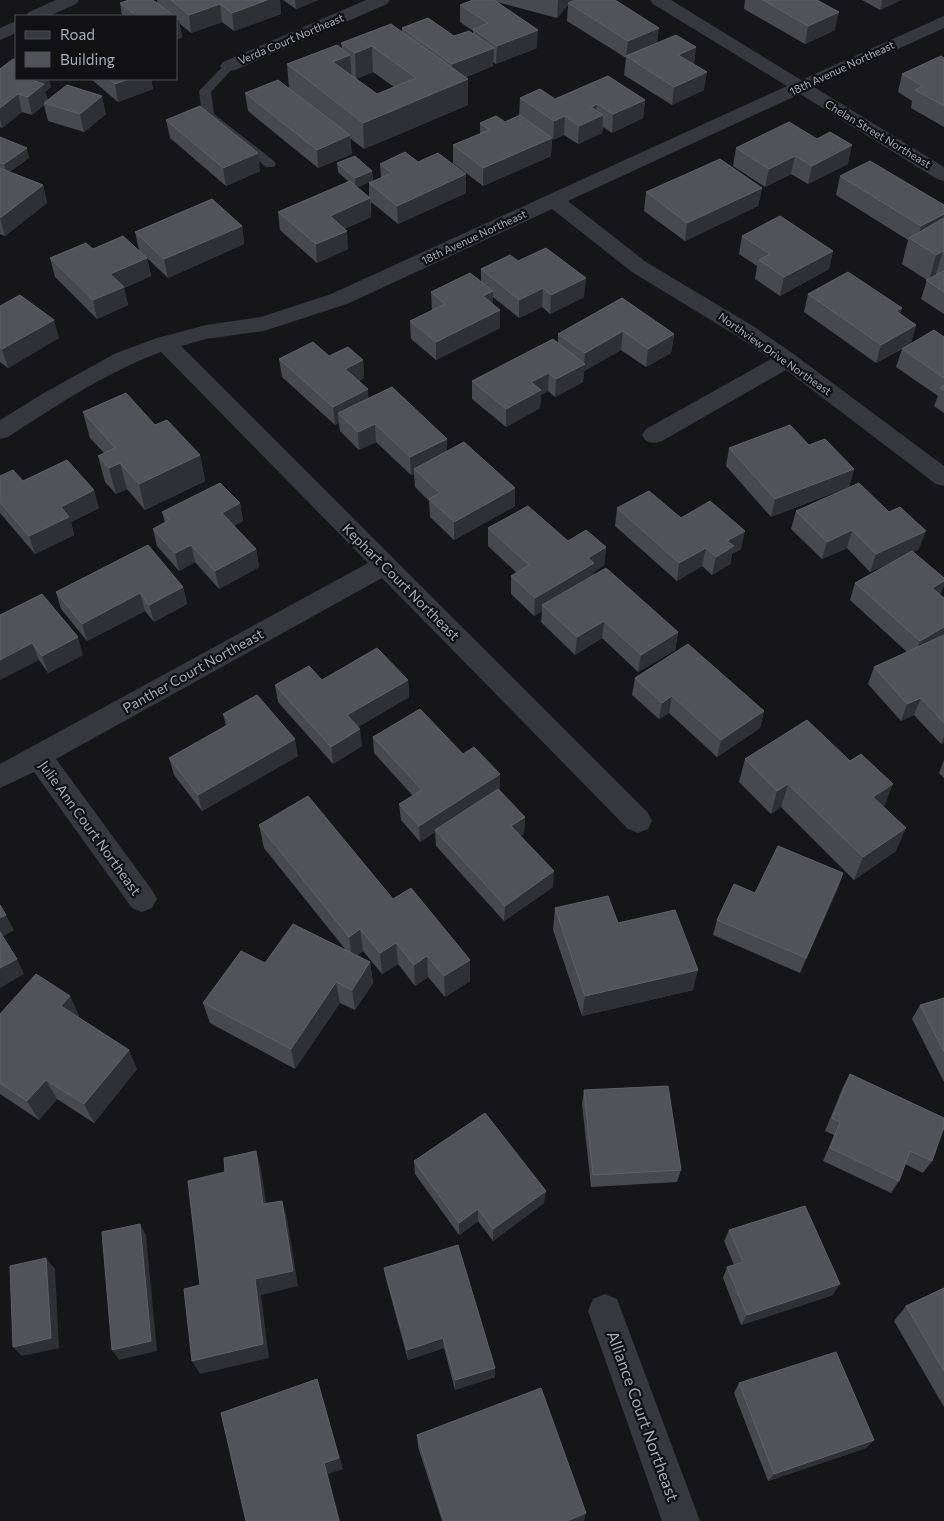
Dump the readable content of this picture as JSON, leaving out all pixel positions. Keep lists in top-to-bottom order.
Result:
{
  "streets": {
    "street": [
      "Verda Court Northeast",
      "18th Avenue Northeast",
      "Chelan Street Northeast",
      "Northview Drive Northeast",
      "Kephart Court Northeast",
      "Panther Court Northeast",
      "Julie Ann Court Northeast",
      "Alliance Court Northeast"
    ]
  },
  "crossings": [
    ["18th Avenue Northeast", "Chelan Street Northeast"],
    ["18th Avenue Northeast", "Northview Drive Northeast"],
    ["18th Avenue Northeast", "Kephart Court Northeast"],
    ["Kephart Court Northeast", "Panther Court Northeast"],
    ["Panther Court Northeast", "Julie Ann Court Northeast"]
  ],
  "legend": ["Road", "Building"]
}
